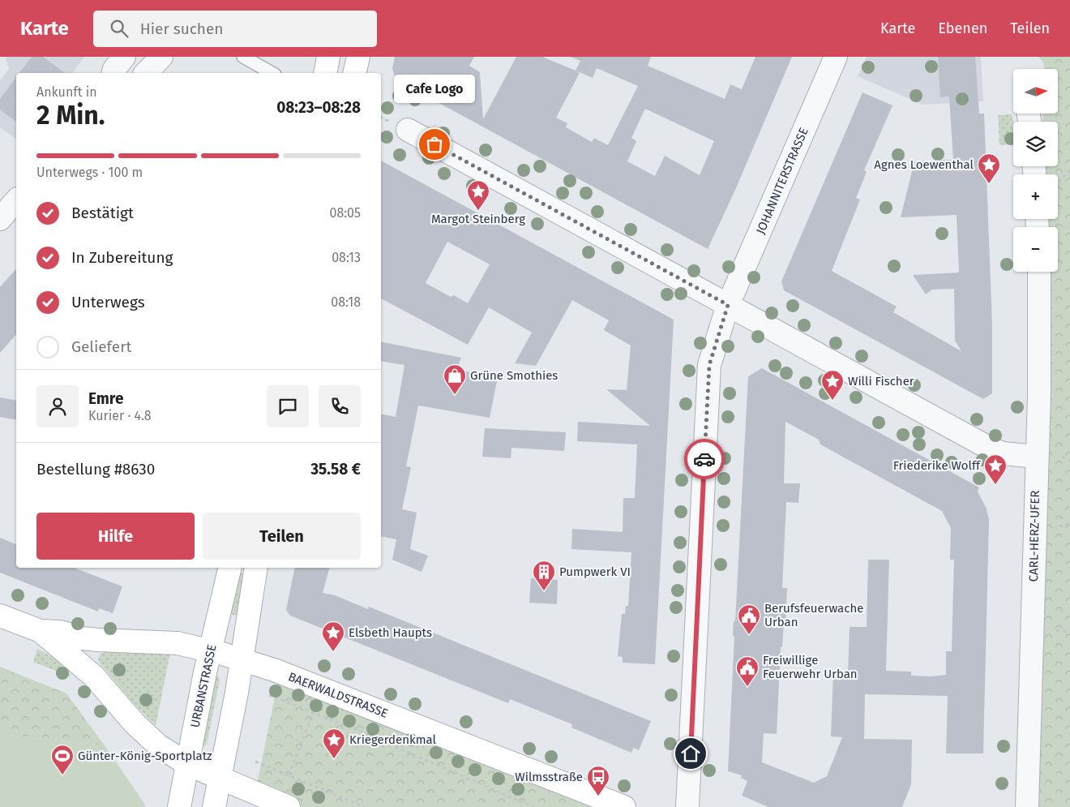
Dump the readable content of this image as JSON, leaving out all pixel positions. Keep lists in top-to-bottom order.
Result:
{
  "streets": {
    "street": [
      "JOHANNITERSTRASSE",
      "CARL-HERZ-UFER",
      "URBANSTRASSE",
      "BAERWALDSTRASSE"
    ]
  },
  "crossings": [
    ["URBANSTRASSE", "BAERWALDSTRASSE"]
  ],
  "places": {
    "other": ["Cafe Logo"],
    "place": [
      "Agnes Loewenthal",
      "Margot Steinberg",
      "Willi Fischer",
      "Friederike Wolff",
      "Elsbeth Haupts",
      "Kriegerdenkmal"
    ],
    "shop": ["Grüne Smothies"],
    "building": ["Pumpwerk VI"],
    "public building": ["Berufsfeuerwache Urban", "Freiwillige Feuerwehr Urban"],
    "sports": ["Günter-König-Sportplatz"],
    "bus stop": ["Wilmsstraße"]
  },
  "north": "right",
  "page": {
    "header": "Karte",
    "search": "Hier suchen",
    "nav": ["Karte", "Ebenen", "Teilen"],
    "map_buttons": ["+", "−"],
    "heading": ["2 Min.", "Ankunft in", "08:23–08:28"],
    "panel": [
      "Emre",
      "Kurier · 4.8",
      "Bestellung #8630",
      "35.58 €"
    ],
    "bubble": "Cafe Logo",
    "bar": "Unterwegs · 100 m",
    "list": [
      ["Bestätigt", "08:05"],
      ["In Zubereitung", "08:13"],
      ["Unterwegs", "08:18"],
      "Geliefert"
    ],
    "buttons": ["Hilfe", "Teilen"]
  }
}
